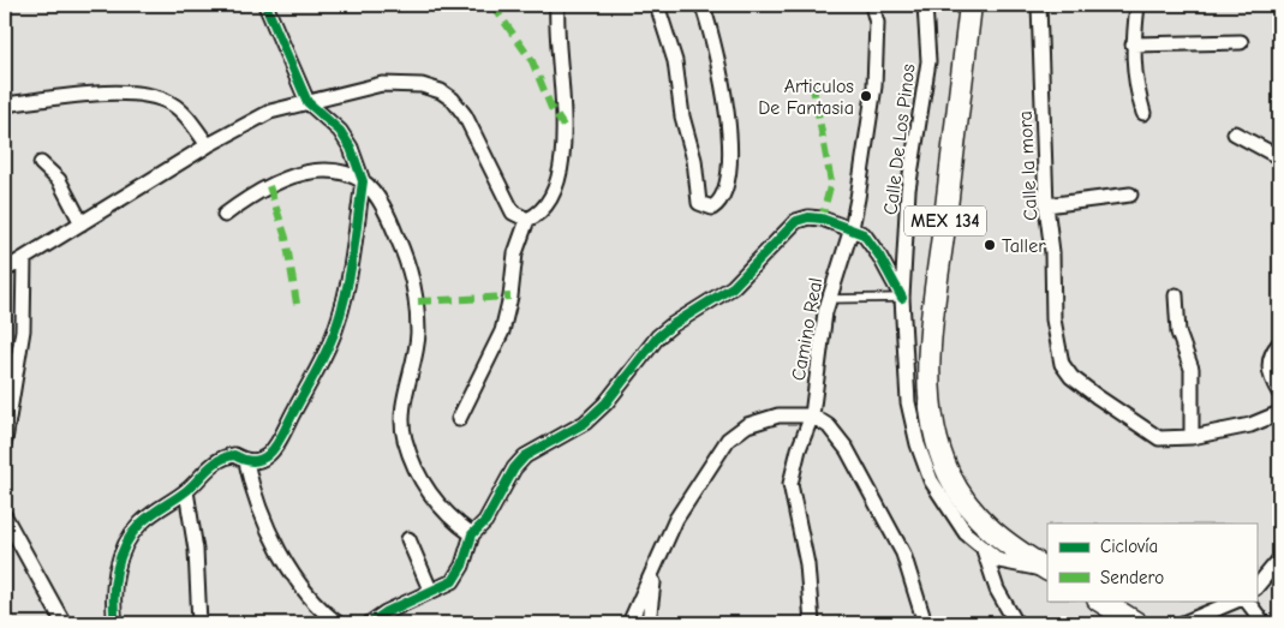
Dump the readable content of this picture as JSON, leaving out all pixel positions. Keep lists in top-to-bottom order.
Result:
{
  "streets": {
    "main road": ["MEX 134"],
    "street": ["Calle De Los Pinos", "Calle la mora", "Camino Real"]
  },
  "crossings": [
    ["Calle De Los Pinos", "MEX 134"]
  ],
  "places": ["Articulos De Fantasia", "Taller"],
  "legend": ["Ciclovía", "Sendero"]
}
